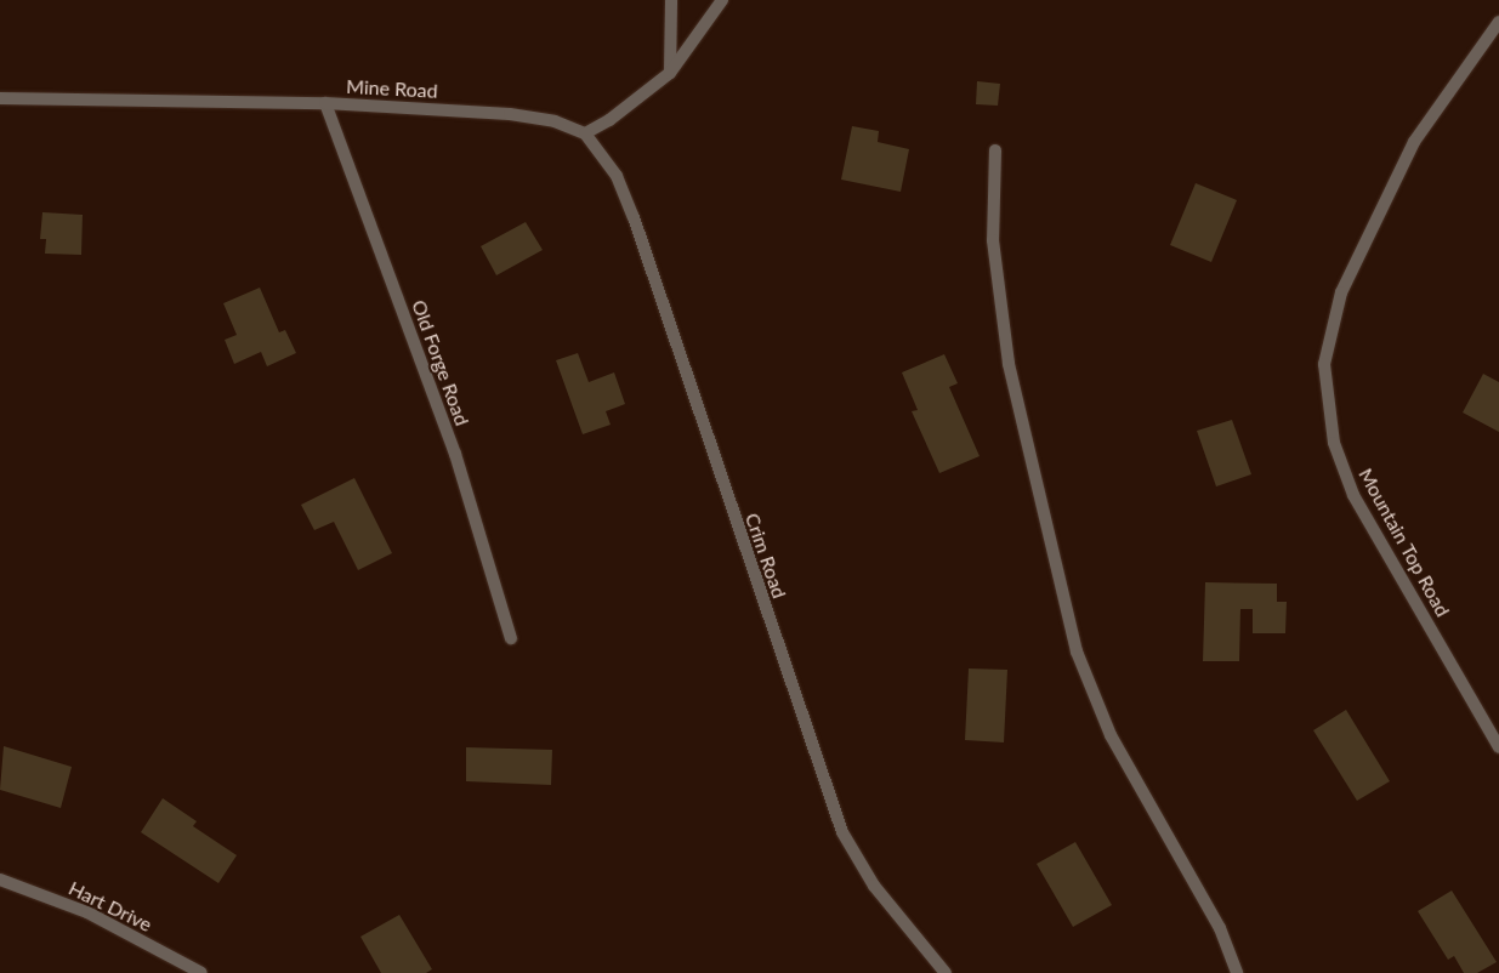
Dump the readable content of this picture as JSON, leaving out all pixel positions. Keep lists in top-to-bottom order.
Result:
{
  "streets": {
    "street": [
      "Mine Road",
      "Old Forge Road",
      "Mountain Top Road",
      "Crim Road",
      "Hart Drive"
    ]
  },
  "crossings": [
    ["Mine Road", "Old Forge Road"],
    ["Mine Road", "Crim Road"]
  ]
}
